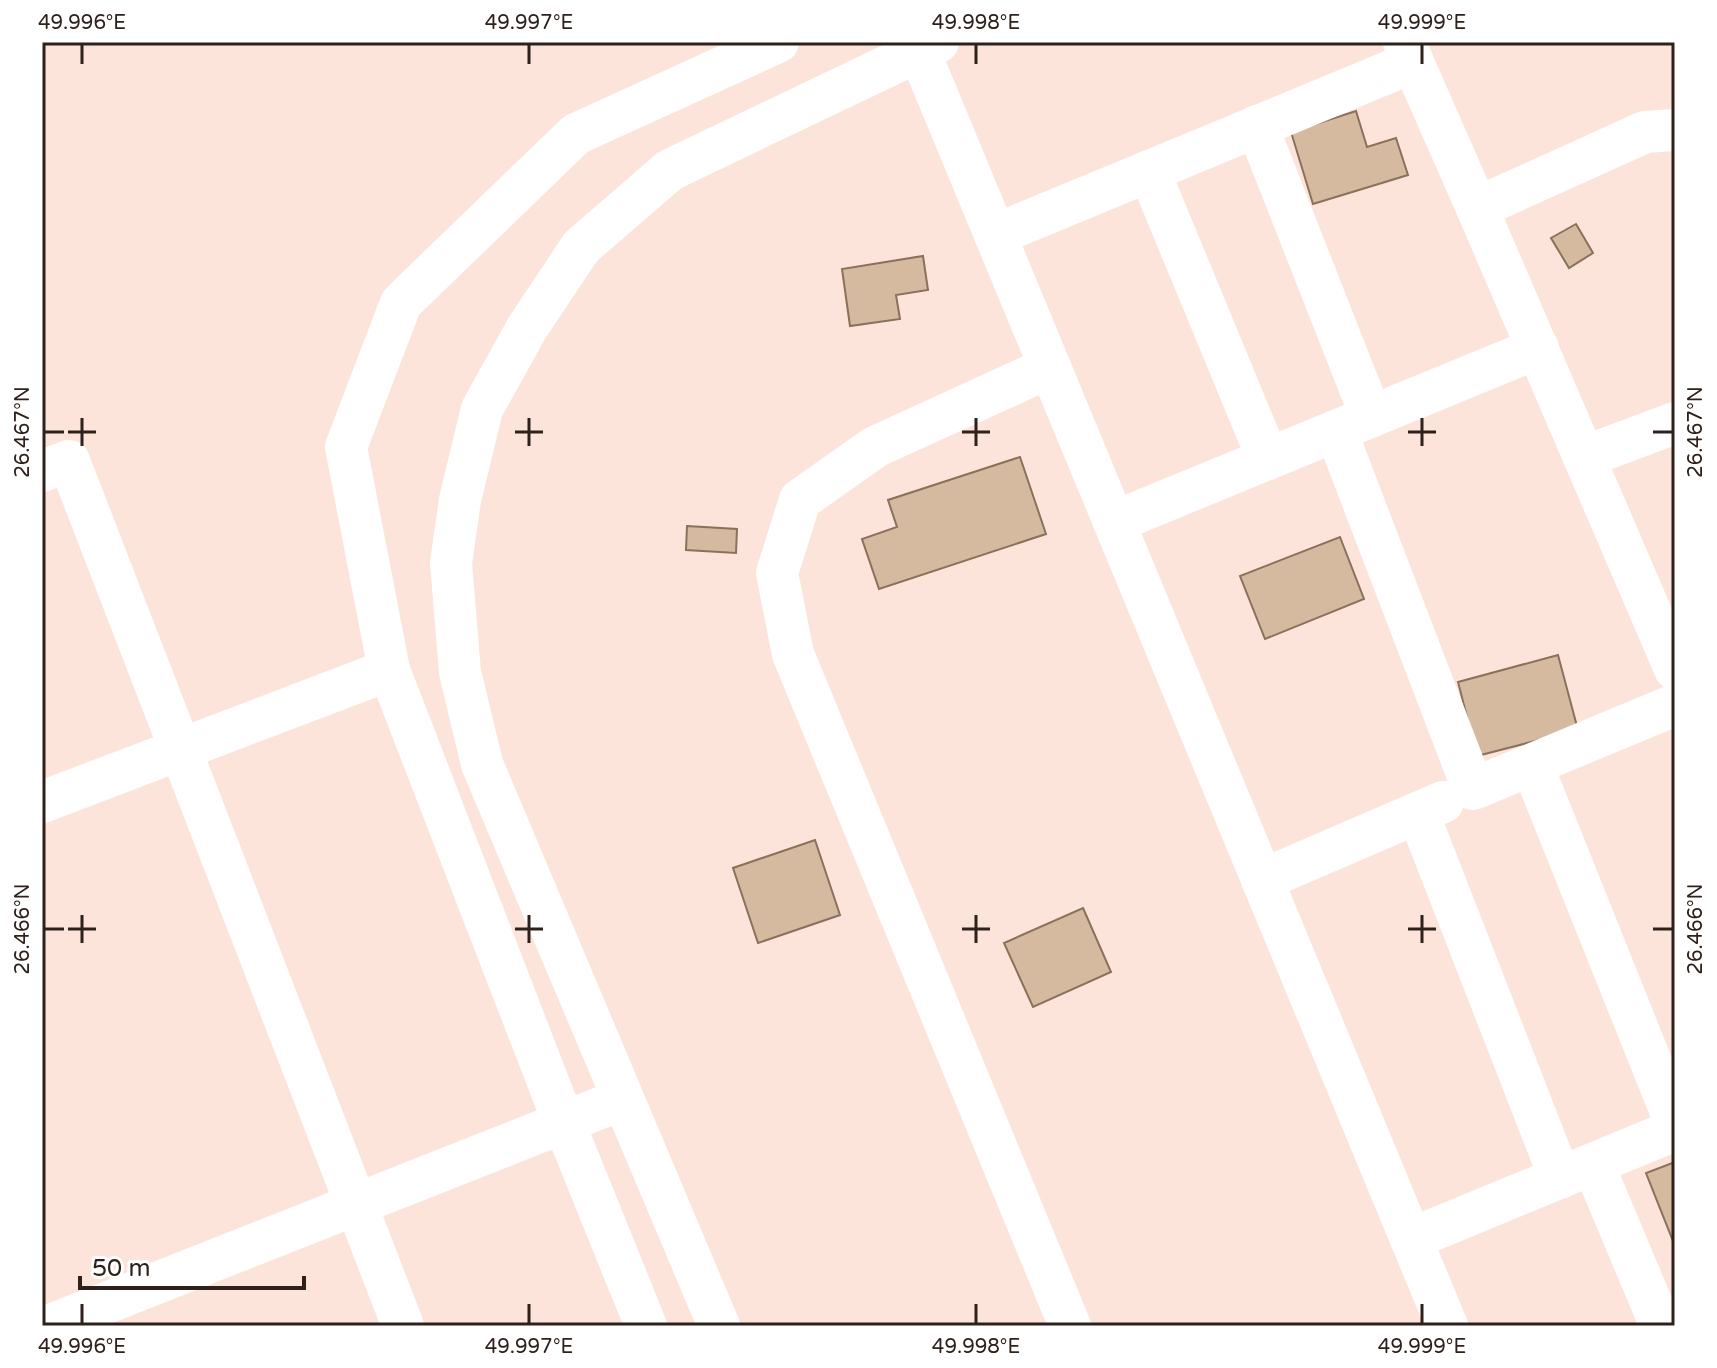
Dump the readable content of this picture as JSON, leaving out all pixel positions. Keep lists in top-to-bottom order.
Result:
{
  "scale_bar": "50 m",
  "coordinates": [
    "49.996°E",
    "49.997°E",
    "49.998°E",
    "49.999°E",
    "26.467°N",
    "26.466°N"
  ]
}
